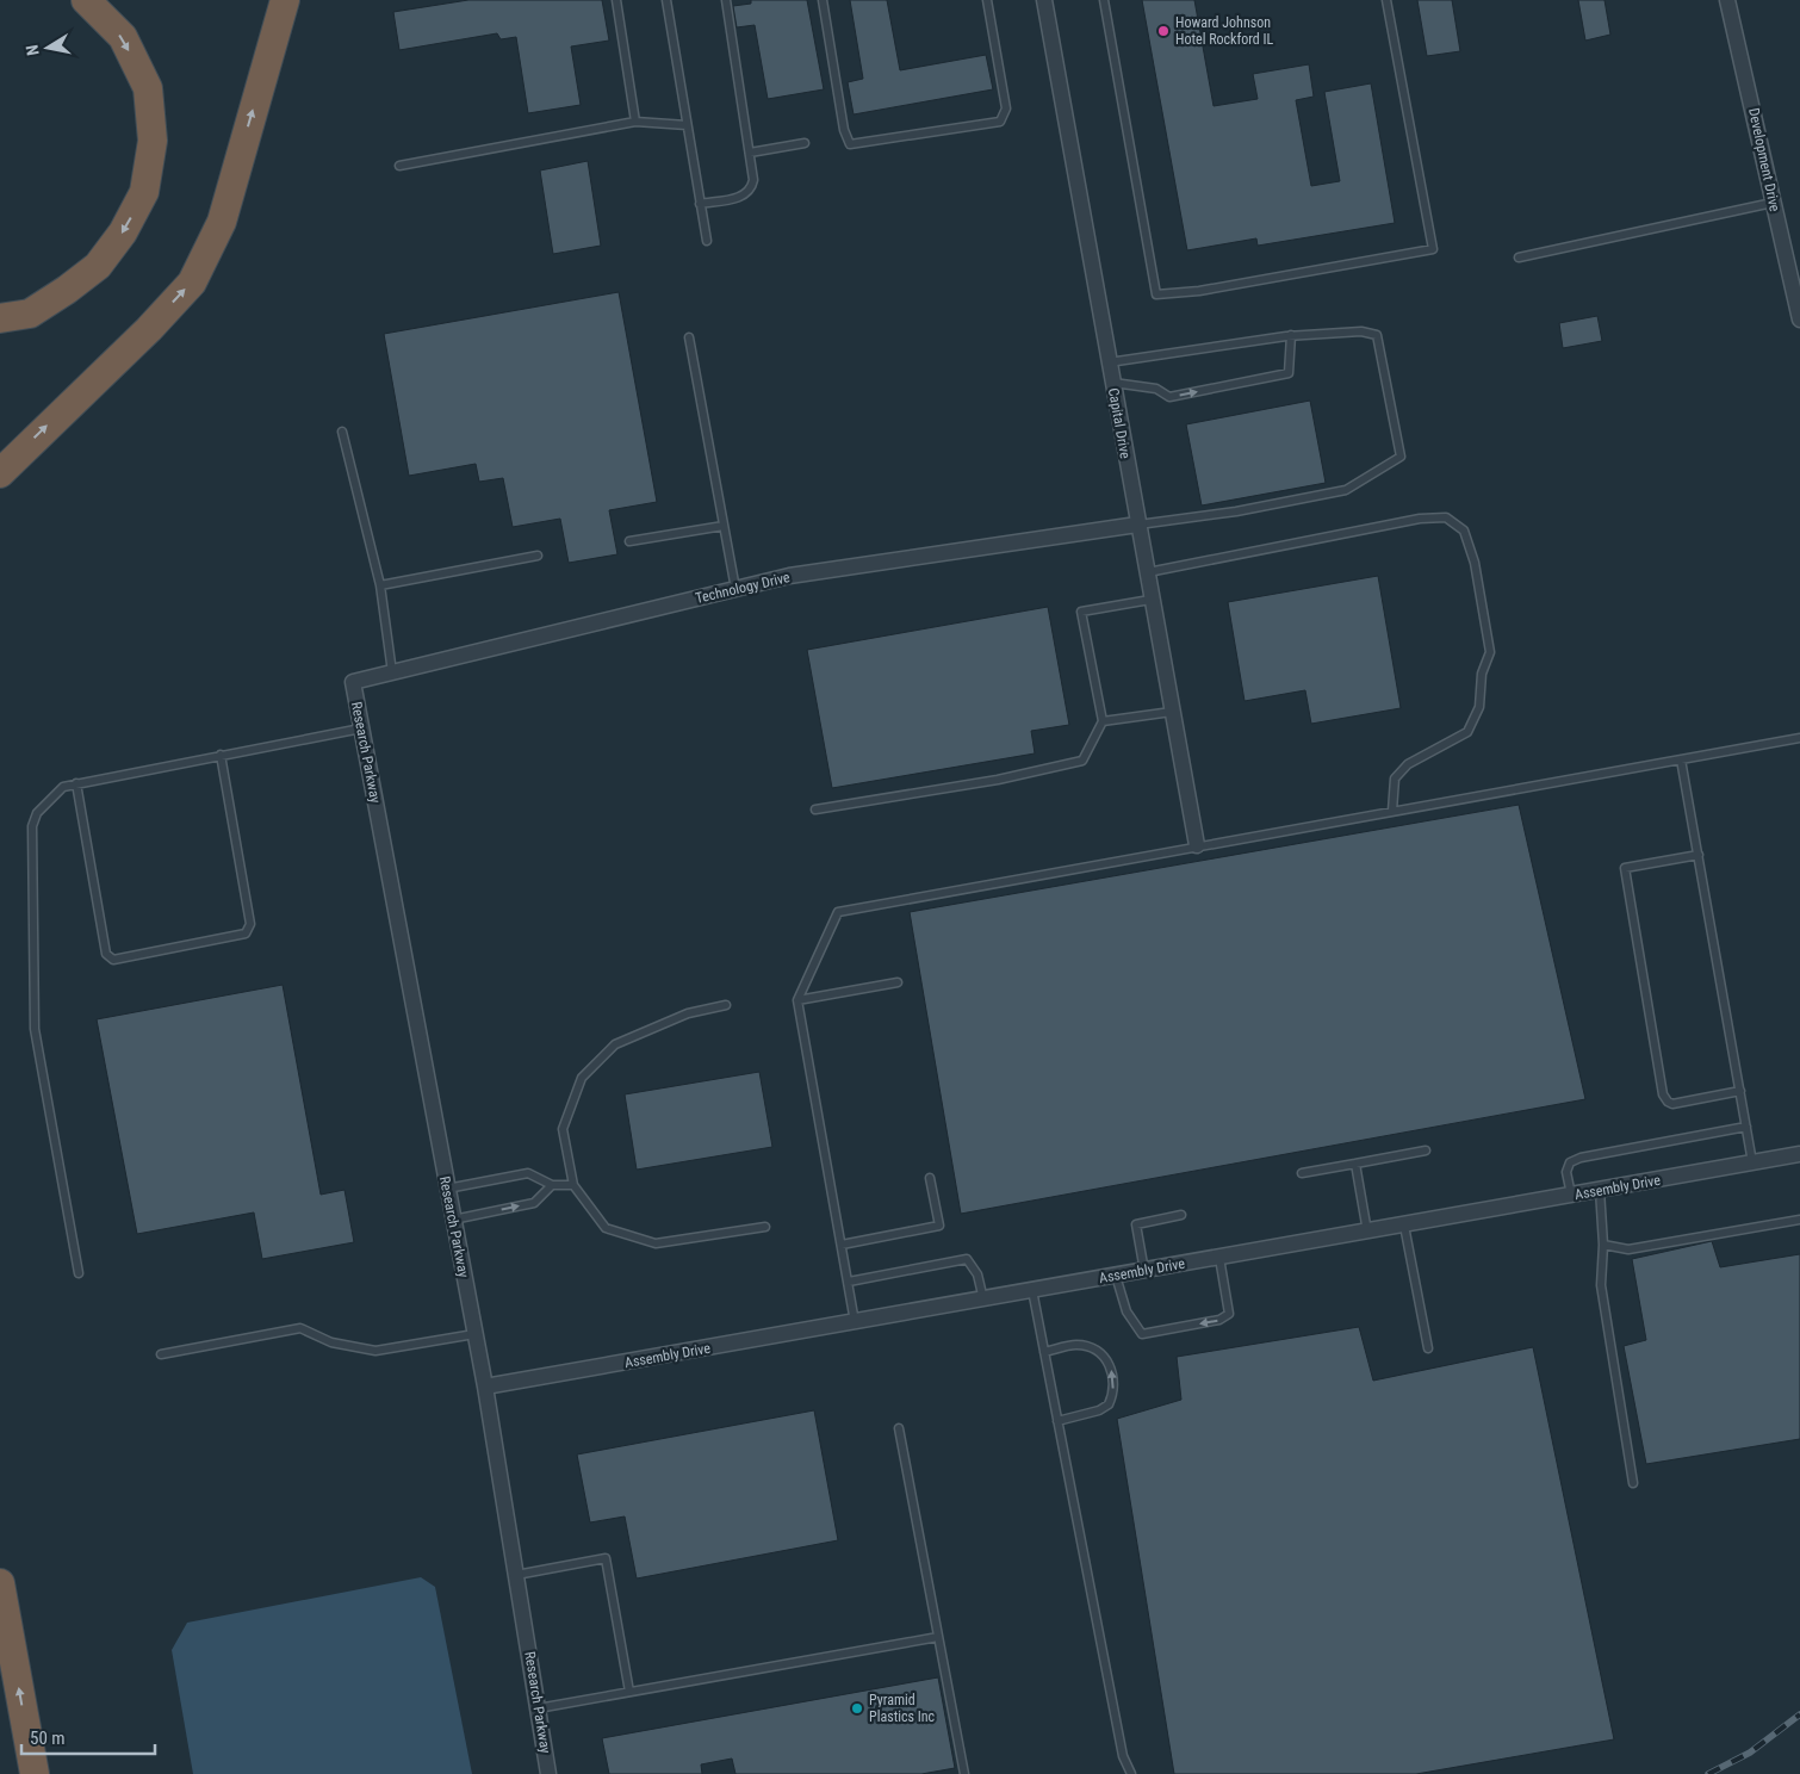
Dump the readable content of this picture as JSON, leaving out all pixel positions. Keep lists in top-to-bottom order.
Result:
{
  "streets": {
    "street": [
      "Development Drive",
      "Capital Drive",
      "Technology Drive",
      "Research Parkway",
      "Assembly Drive"
    ]
  },
  "crossings": [
    ["Capital Drive", "Technology Drive"],
    ["Technology Drive", "Research Parkway"],
    ["Research Parkway", "Assembly Drive"]
  ],
  "places": ["Howard Johnson Hotel Rockford IL", "Pyramid Plastics Inc"],
  "scale_bar": "50 m",
  "north": "left"
}
